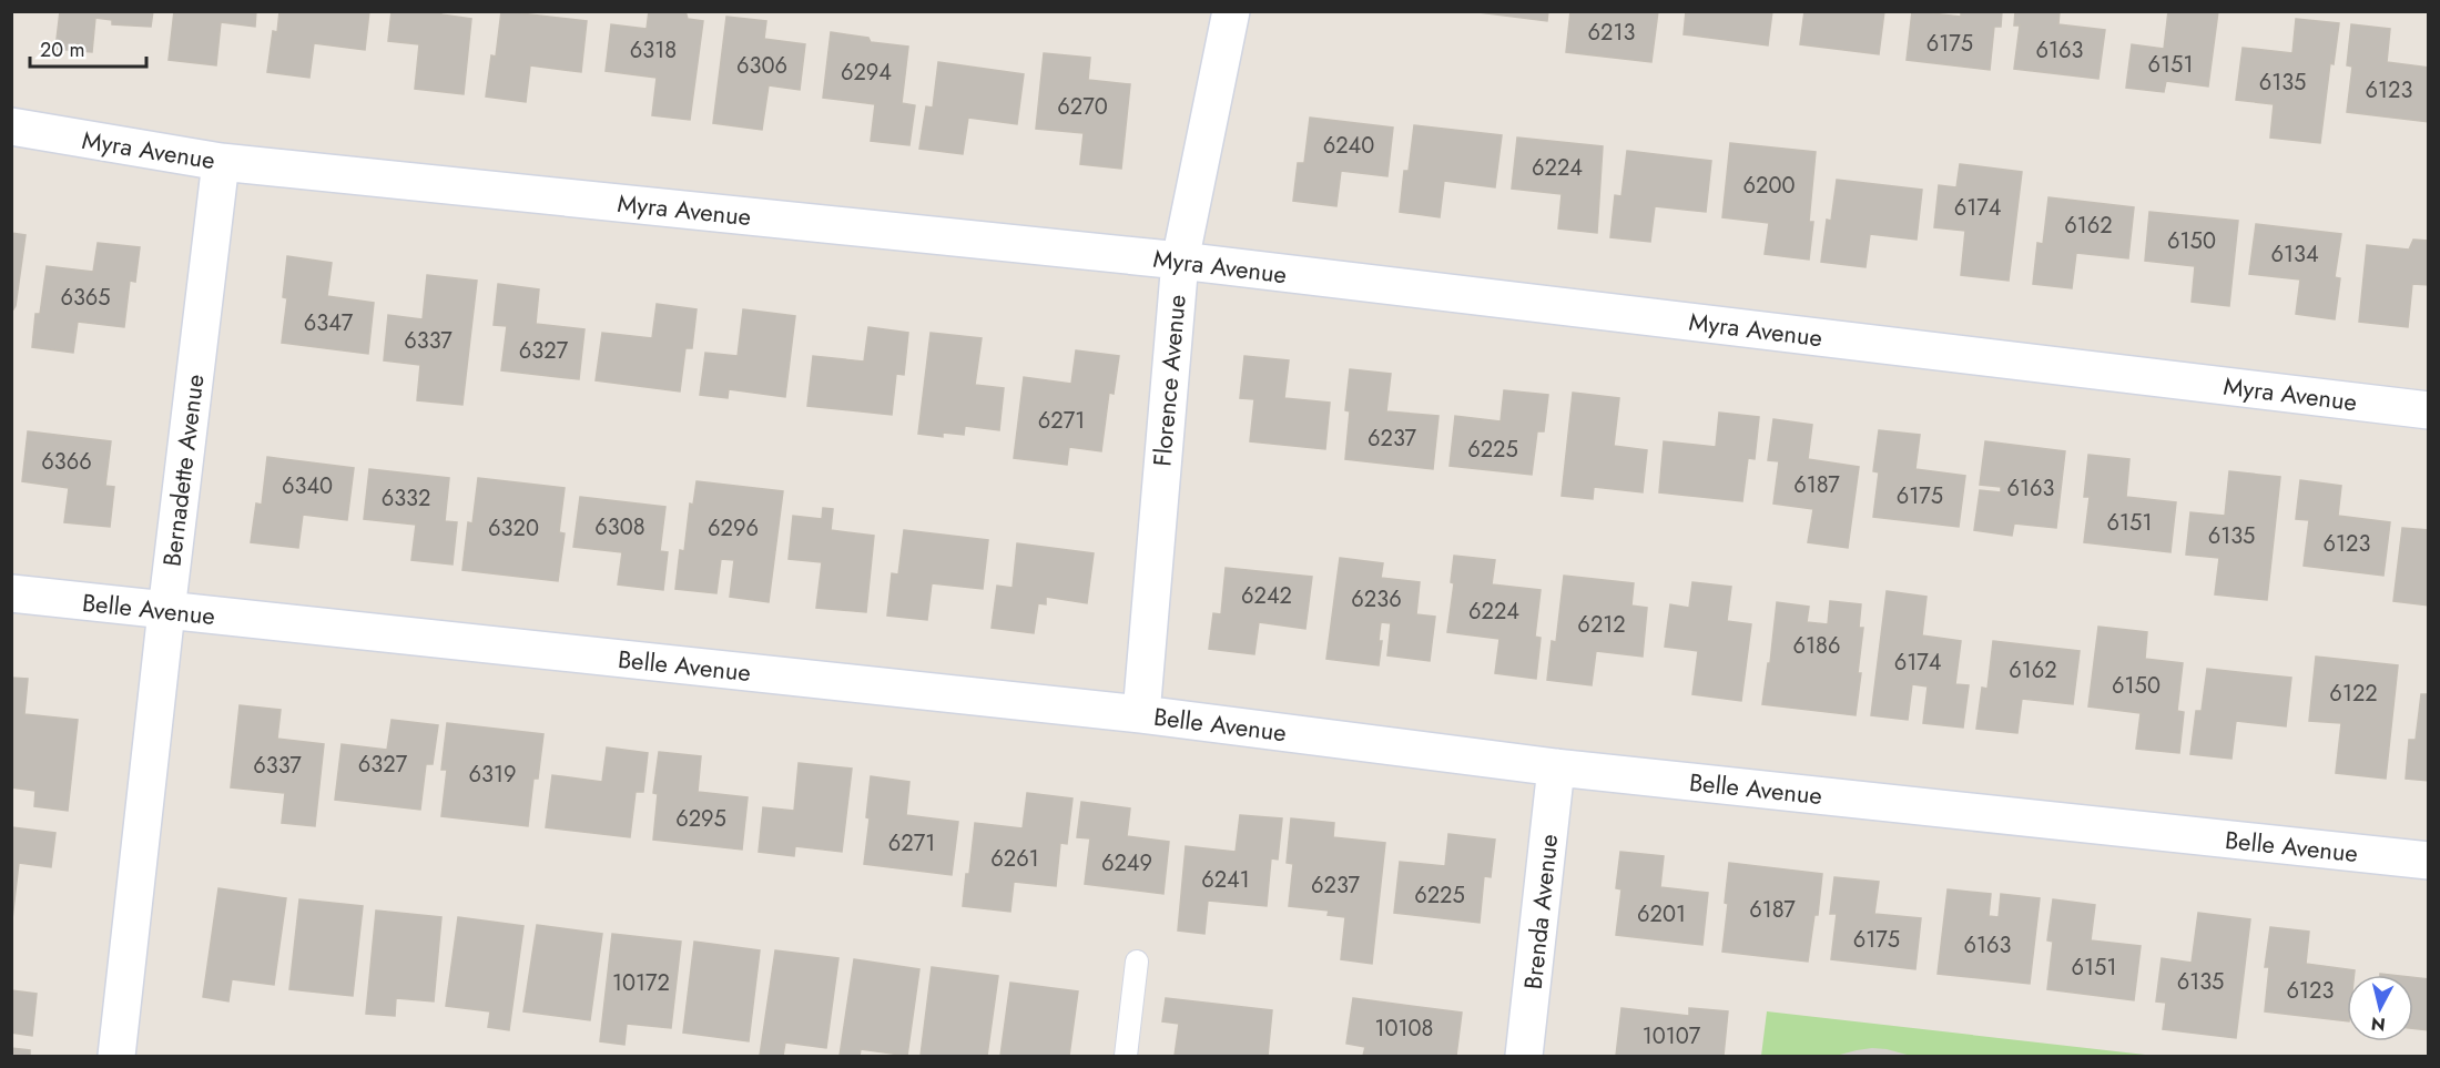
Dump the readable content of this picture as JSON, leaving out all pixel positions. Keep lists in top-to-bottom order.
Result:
{
  "streets": {
    "street": [
      "Myra Avenue",
      "Florence Avenue",
      "Bernadette Avenue",
      "Belle Avenue",
      "Brenda Avenue"
    ]
  },
  "crossings": [
    ["Myra Avenue", "Florence Avenue"],
    ["Myra Avenue", "Bernadette Avenue"],
    ["Florence Avenue", "Belle Avenue"],
    ["Bernadette Avenue", "Belle Avenue"],
    ["Belle Avenue", "Brenda Avenue"]
  ],
  "house_numbers": [
    "6213",
    "6175",
    "6318",
    "6163",
    "6151",
    "6306",
    "6294",
    "6135",
    "6123",
    "6270",
    "6240",
    "6224",
    "6200",
    "6174",
    "6162",
    "6150",
    "6134",
    "6365",
    "6347",
    "6337",
    "6327",
    "6271",
    "6237",
    "6225",
    "6366",
    "6187",
    "6340",
    "6163",
    "6175",
    "6332",
    "6151",
    "6308",
    "6320",
    "6296",
    "6135",
    "6123",
    "6242",
    "6236",
    "6224",
    "6212",
    "6186",
    "6174",
    "6162",
    "6150",
    "6122",
    "6327",
    "6337",
    "6319",
    "6295",
    "6271",
    "6261",
    "6249",
    "6241",
    "6237",
    "6225",
    "6187",
    "6201",
    "6175",
    "6163",
    "6151",
    "6135",
    "10172",
    "6123",
    "10108",
    "10107"
  ],
  "scale_bar": "20 m",
  "north": "bottom"
}
